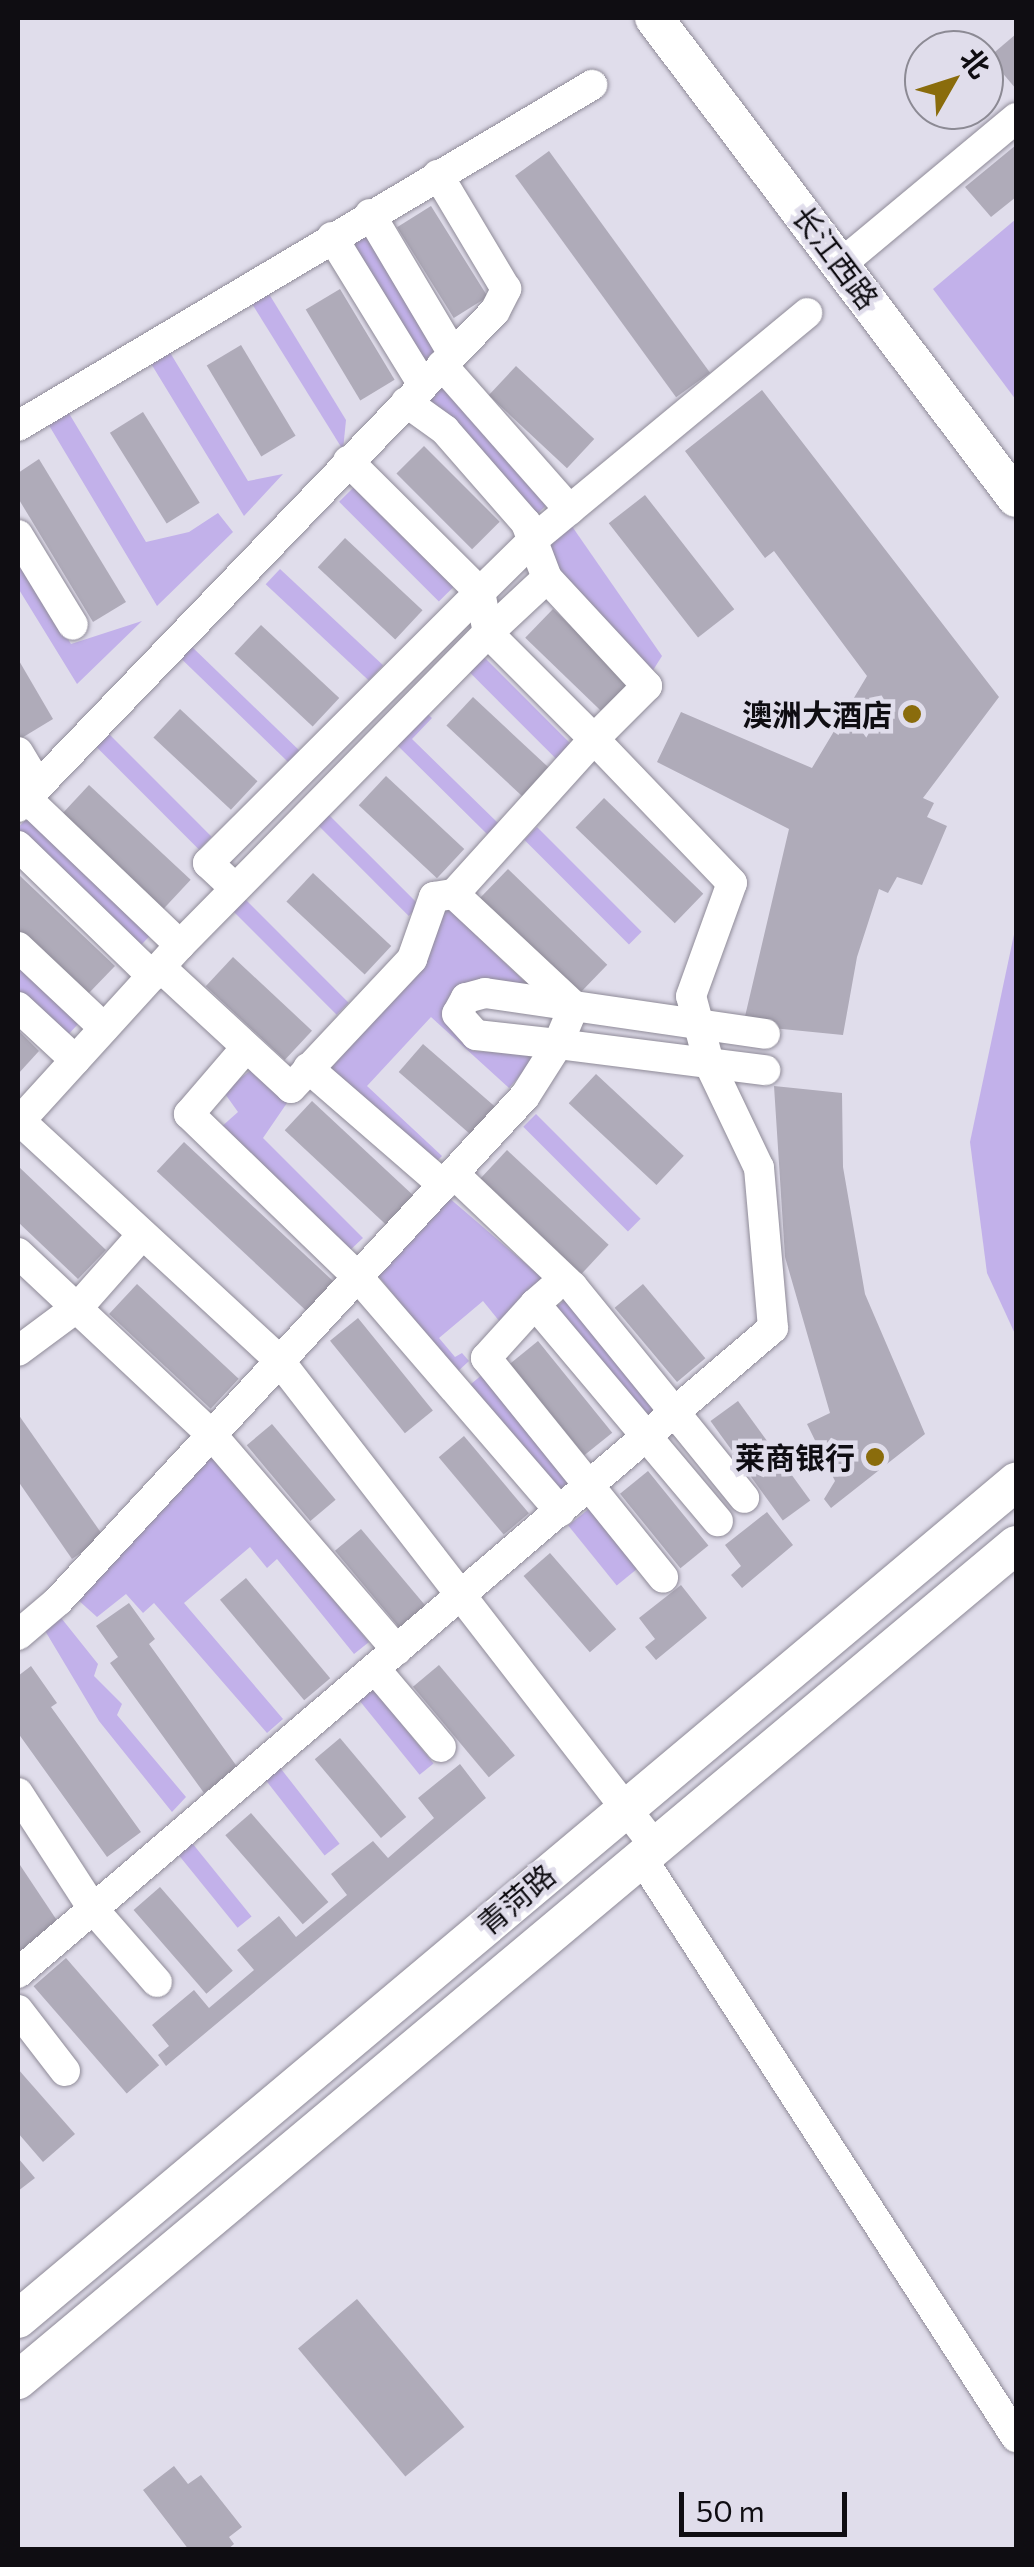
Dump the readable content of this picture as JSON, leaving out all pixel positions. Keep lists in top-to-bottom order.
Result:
{
  "streets": {
    "main road": ["长江西路", "青菏路"]
  },
  "places": ["澳洲大酒店", "莱商银行"],
  "scale_bar": "50 m",
  "north": "top right"
}
